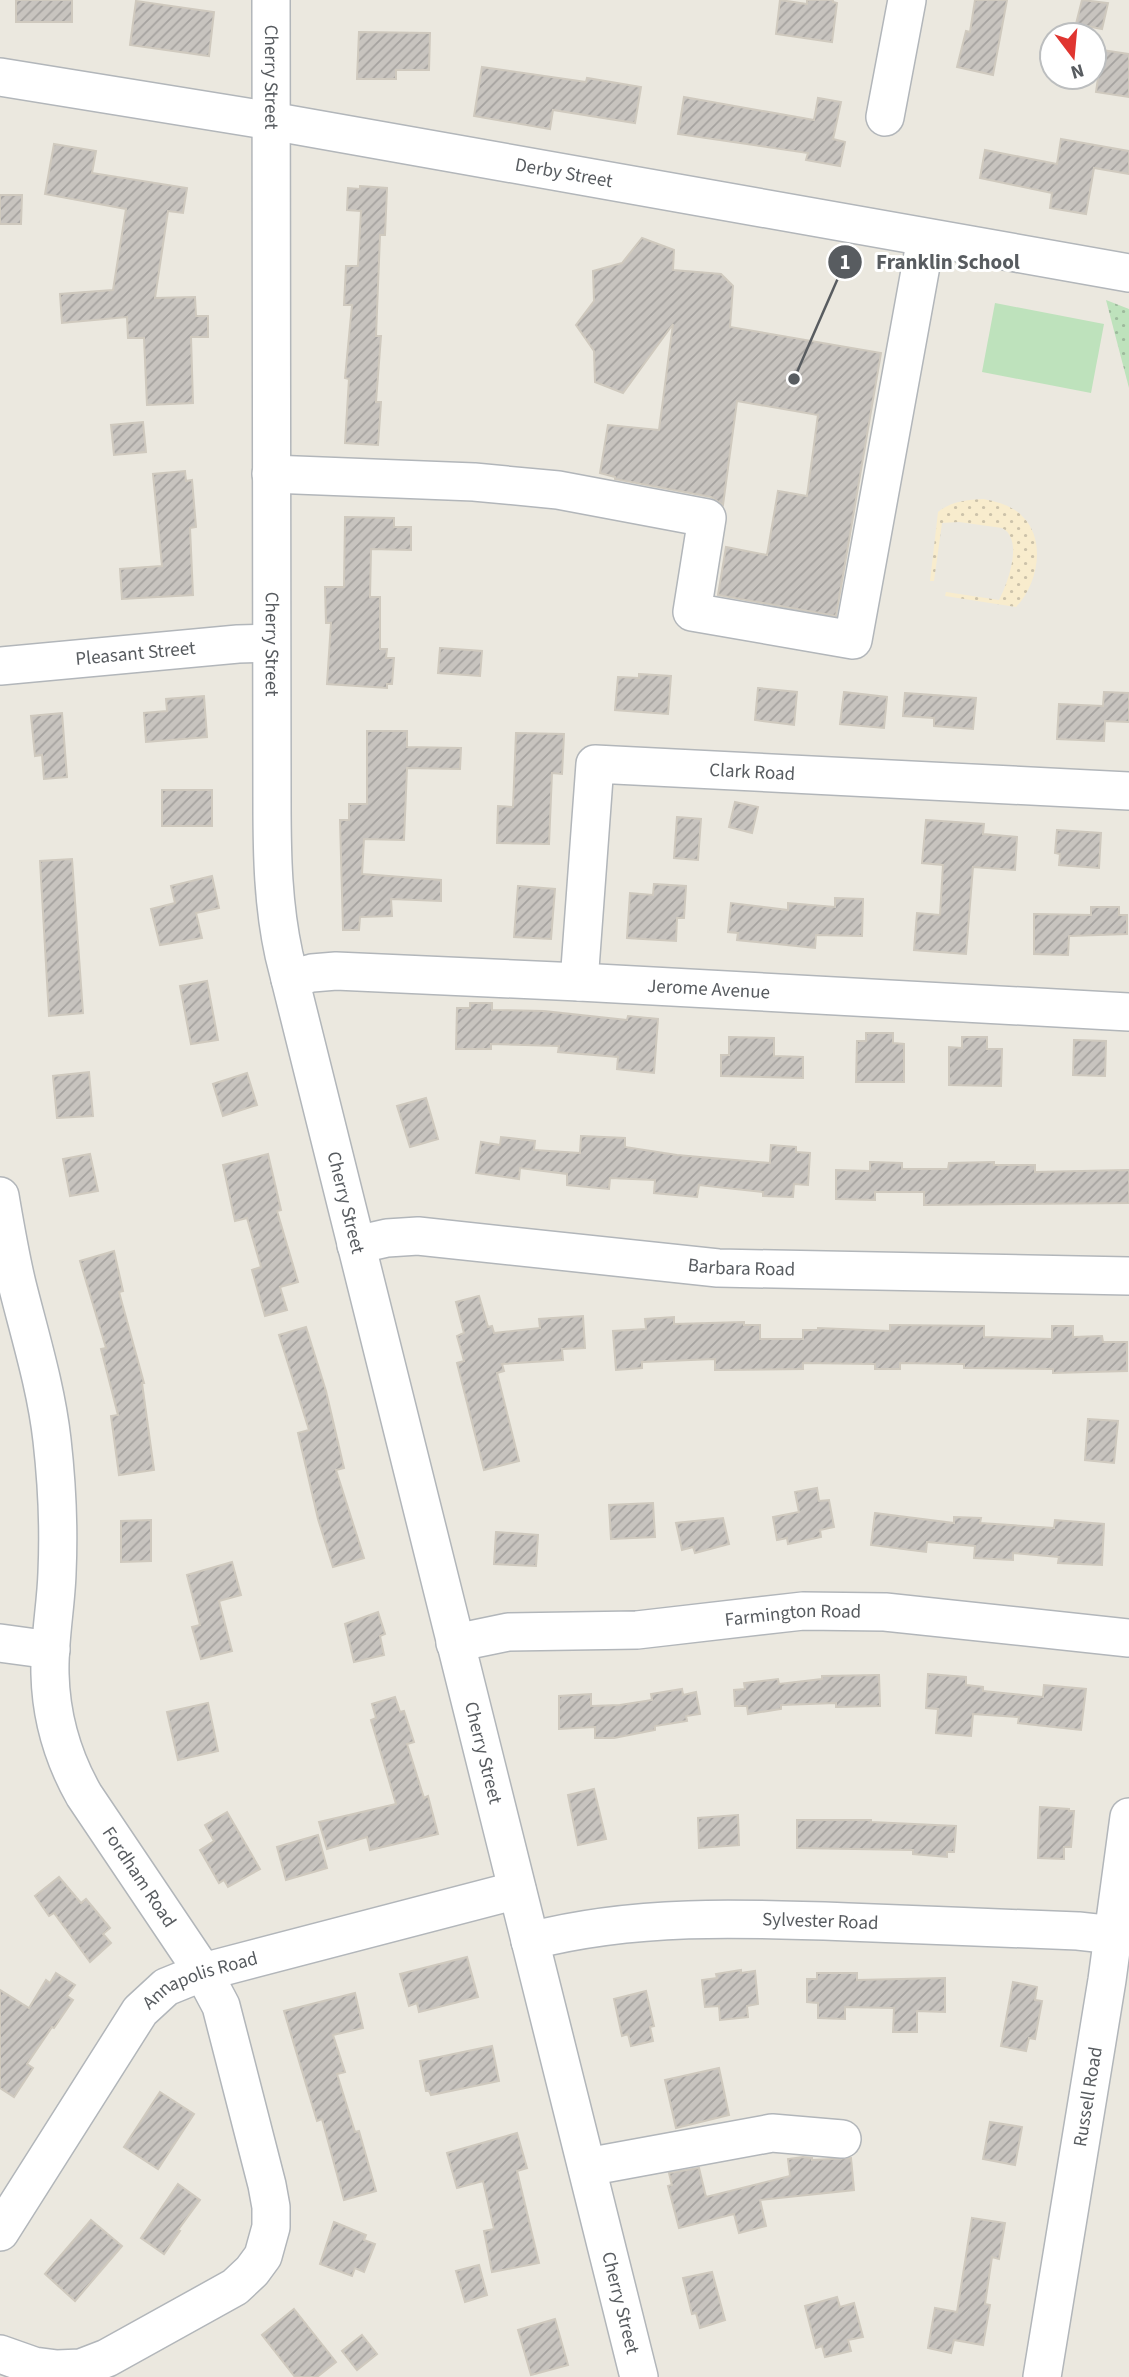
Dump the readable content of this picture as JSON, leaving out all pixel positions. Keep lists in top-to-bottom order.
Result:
{
  "streets": {
    "street": [
      "Cherry Street",
      "Derby Street",
      "Pleasant Street",
      "Clark Road",
      "Jerome Avenue",
      "Barbara Road",
      "Farmington Road",
      "Fordham Road",
      "Sylvester Road",
      "Annapolis Road",
      "Russell Road"
    ]
  },
  "crossings": [
    ["Cherry Street", "Derby Street"],
    ["Cherry Street", "Pleasant Street"],
    ["Cherry Street", "Jerome Avenue"],
    ["Cherry Street", "Barbara Road"],
    ["Cherry Street", "Farmington Road"],
    ["Cherry Street", "Sylvester Road"],
    ["Cherry Street", "Annapolis Road"],
    ["Clark Road", "Jerome Avenue"],
    ["Fordham Road", "Annapolis Road"],
    ["Sylvester Road", "Russell Road"]
  ],
  "places": ["Franklin School"],
  "north": "bottom"
}
